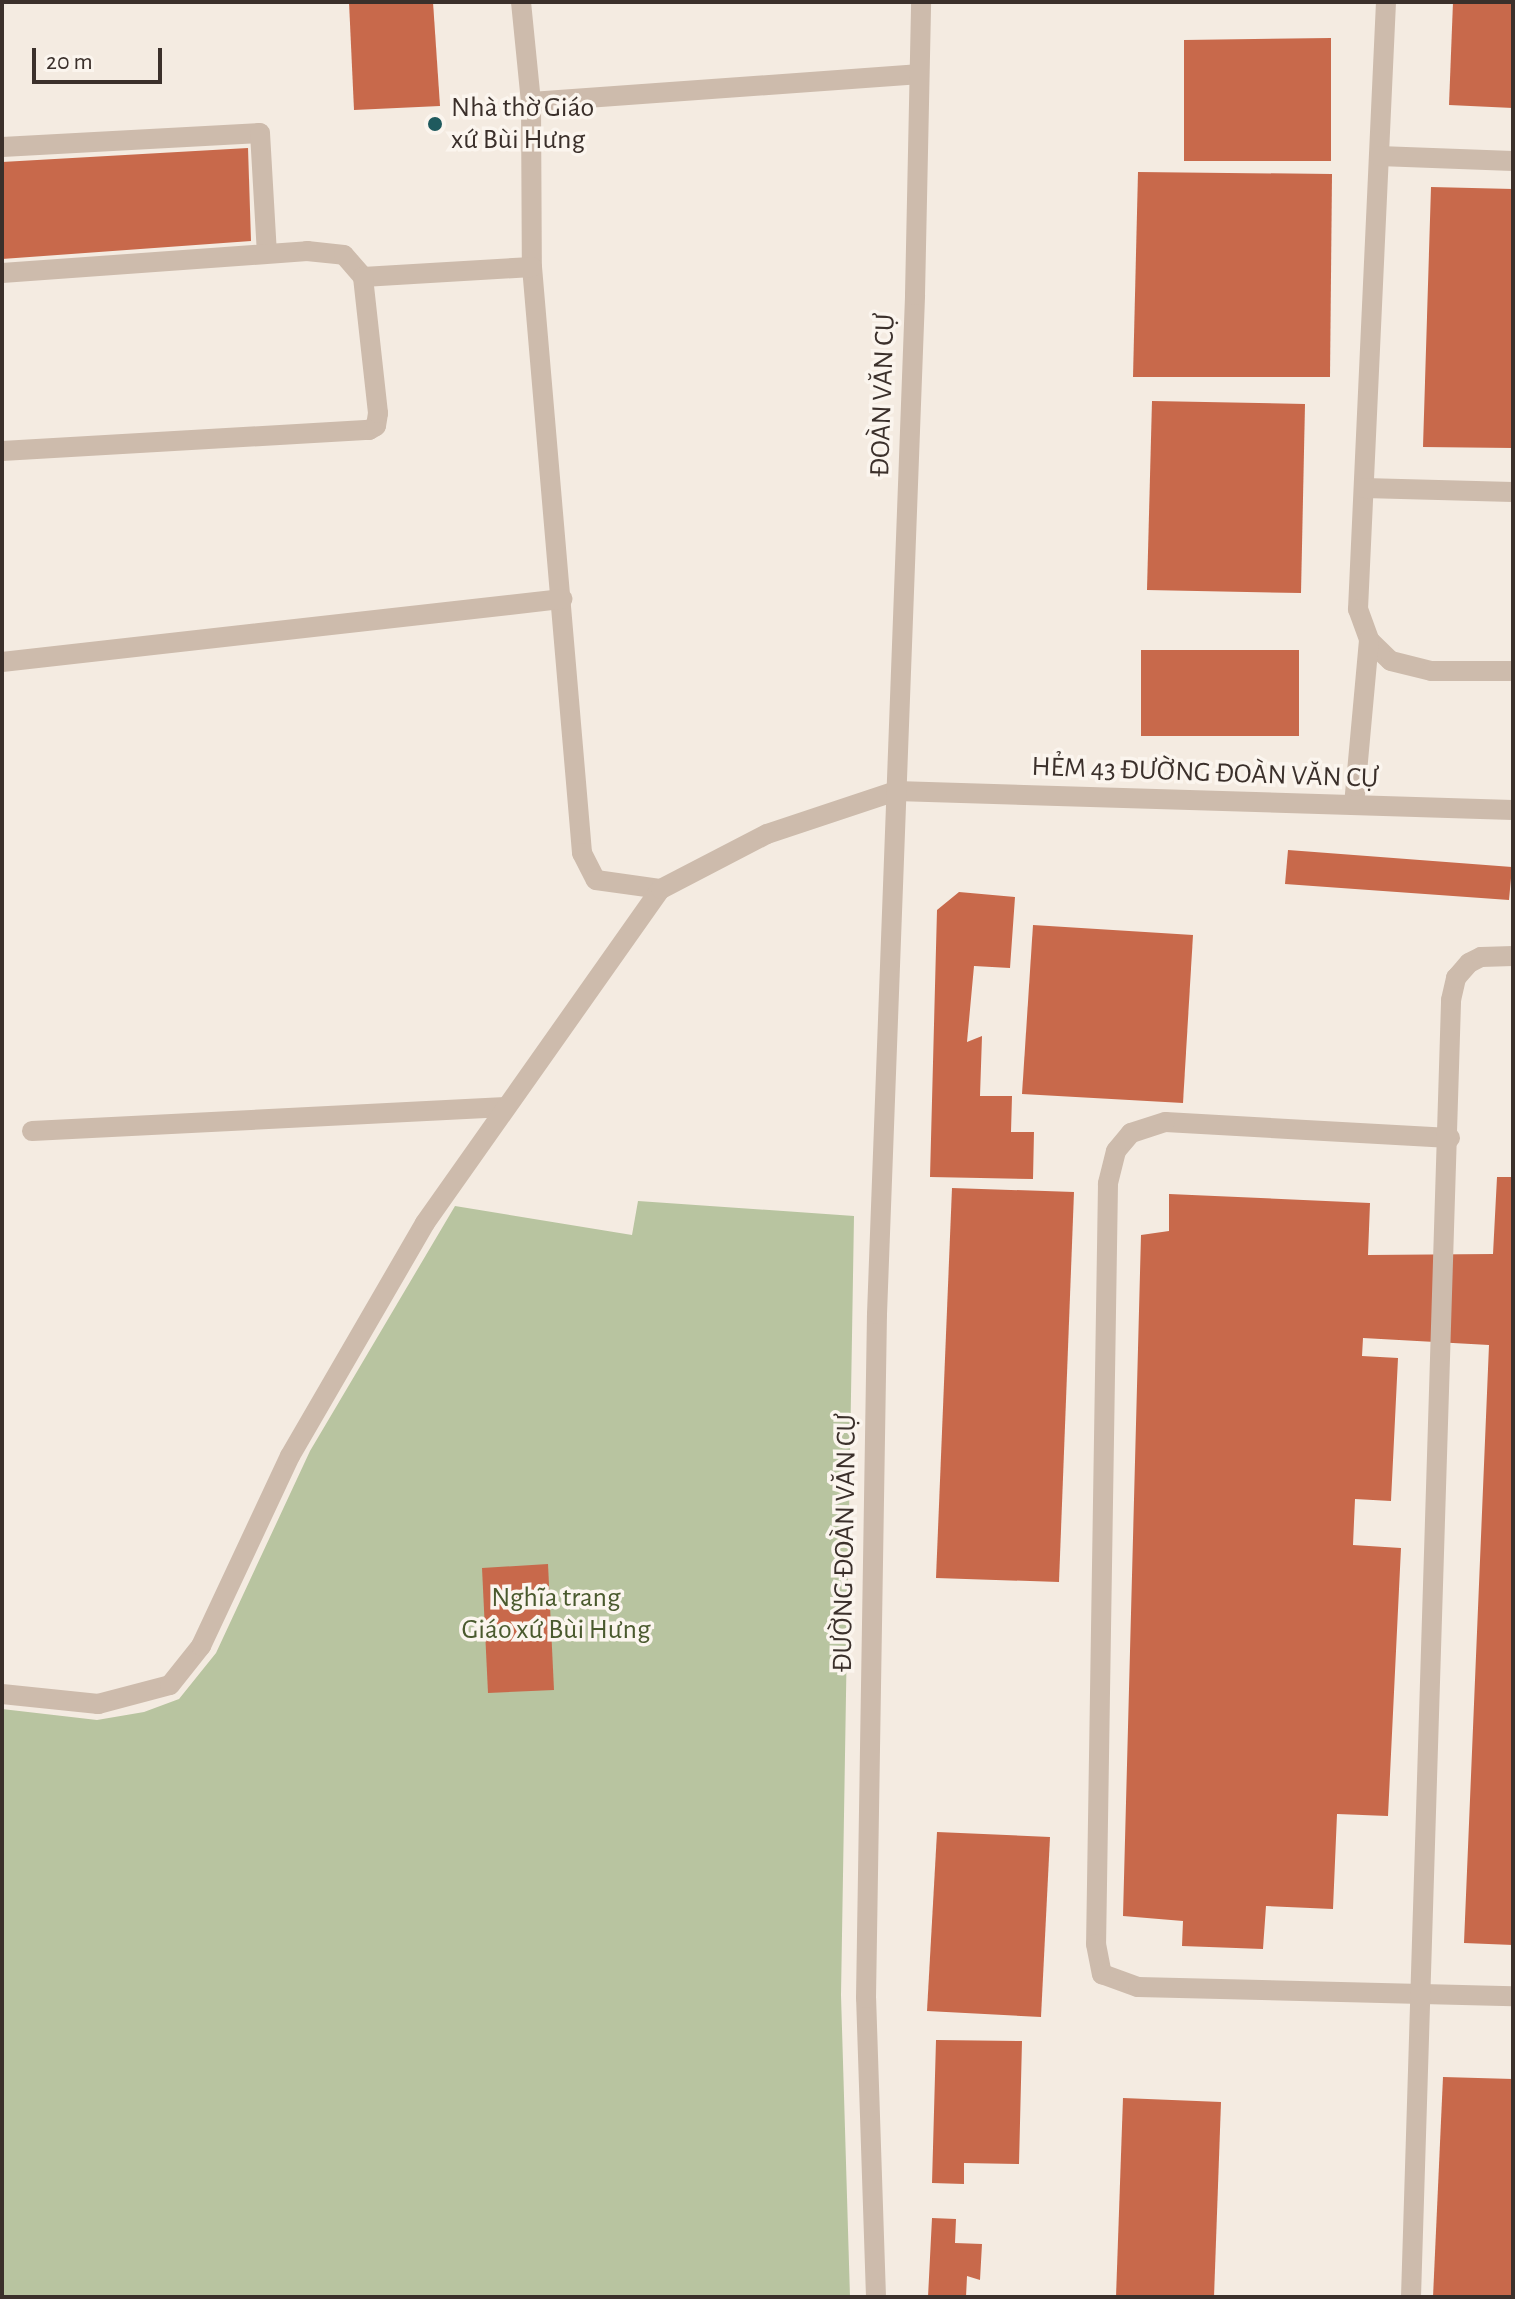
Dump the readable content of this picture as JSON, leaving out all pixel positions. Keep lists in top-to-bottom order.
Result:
{
  "streets": {
    "street": ["ĐOÀN VĂN CỰ", "HẺM 43 ĐƯỜNG ĐOÀN VĂN CỰ", "ĐƯỜNG ĐOÀN VĂN CỰ"]
  },
  "crossings": [
    ["ĐOÀN VĂN CỰ", "HẺM 43 ĐƯỜNG ĐOÀN VĂN CỰ"],
    ["ĐOÀN VĂN CỰ", "ĐƯỜNG ĐOÀN VĂN CỰ"],
    ["HẺM 43 ĐƯỜNG ĐOÀN VĂN CỰ", "ĐƯỜNG ĐOÀN VĂN CỰ"]
  ],
  "parks": ["Nghĩa trang Giáo xứ Bùi Hưng"],
  "places": ["Nhà thờ Giáo xứ Bùi Hưng"],
  "scale_bar": "20 m"
}
